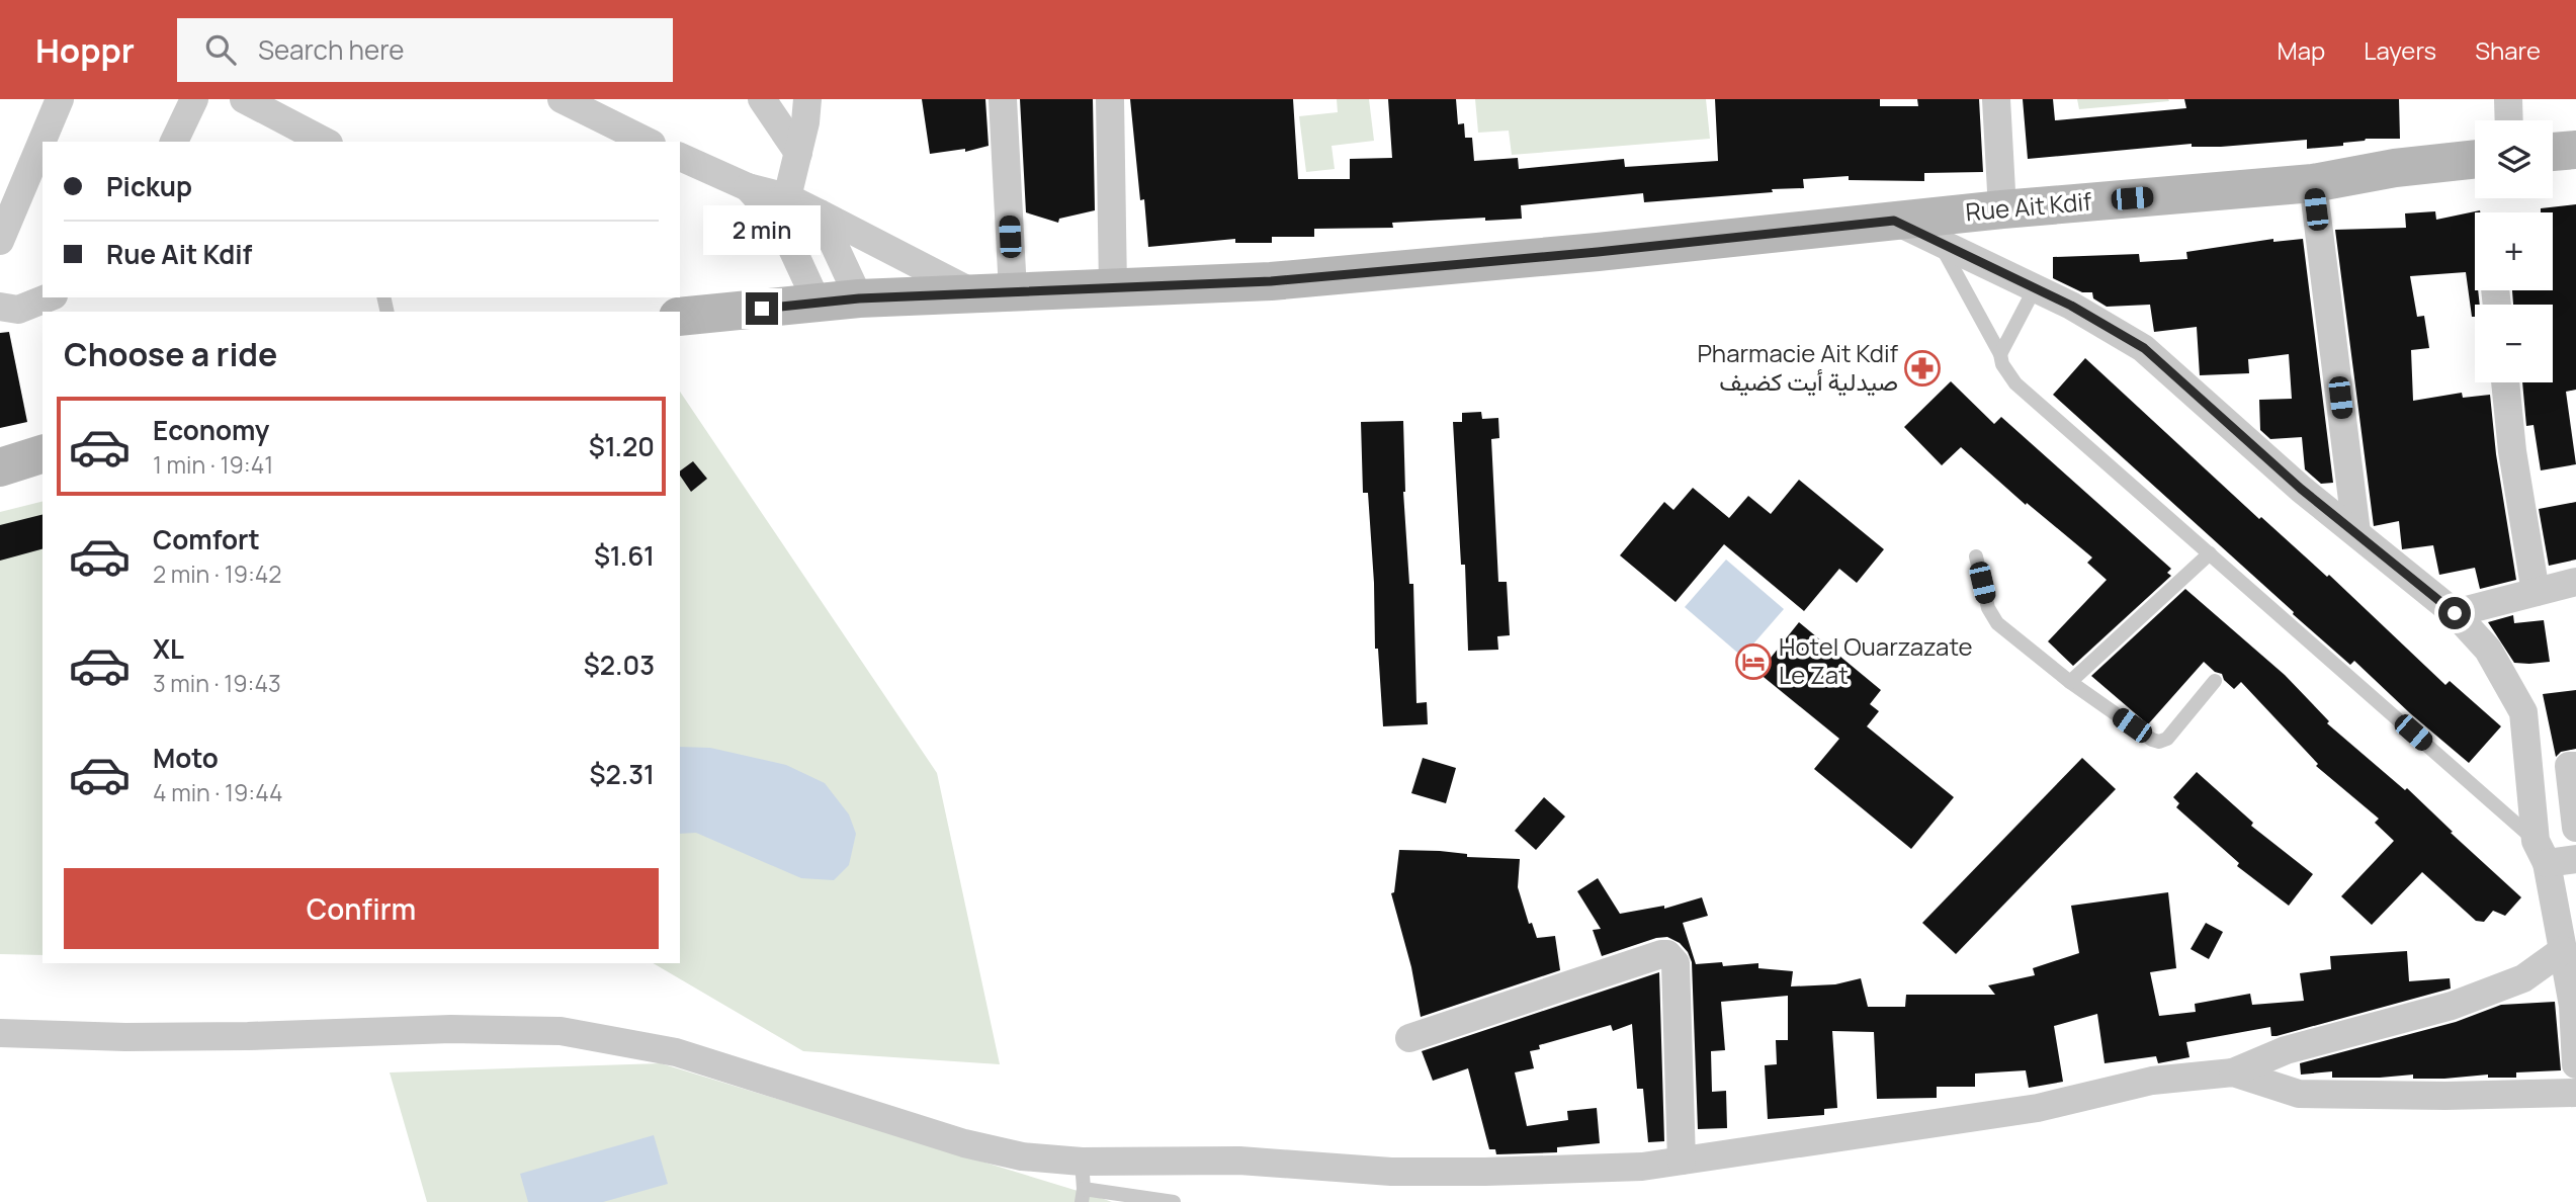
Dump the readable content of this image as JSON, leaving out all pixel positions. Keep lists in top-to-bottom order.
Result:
{
  "streets": {
    "street": ["Rue Ait Kdif"]
  },
  "places": {
    "pharmacy": ["Pharmacie Ait Kdif صيدلية أيت كضيف"],
    "hotel": ["Hotel Ouarzazate Le Zat"]
  },
  "page": {
    "header": "Hoppr",
    "search": "Search here",
    "nav": ["Map", "Layers", "Share"],
    "map_buttons": ["+", "−"],
    "banner": ["Pickup", "Rue Ait Kdif"],
    "bubble": "2 min",
    "heading": "Choose a ride",
    "list": [
      {
        "name": "Economy",
        "note": "1 min · 19:41",
        "value": "$1.20"
      },
      {
        "name": "Comfort",
        "note": "2 min · 19:42",
        "value": "$1.61"
      },
      {
        "name": "XL",
        "note": "3 min · 19:43",
        "value": "$2.03"
      },
      {
        "name": "Moto",
        "note": "4 min · 19:44",
        "value": "$2.31"
      }
    ],
    "buttons": "Confirm"
  }
}
